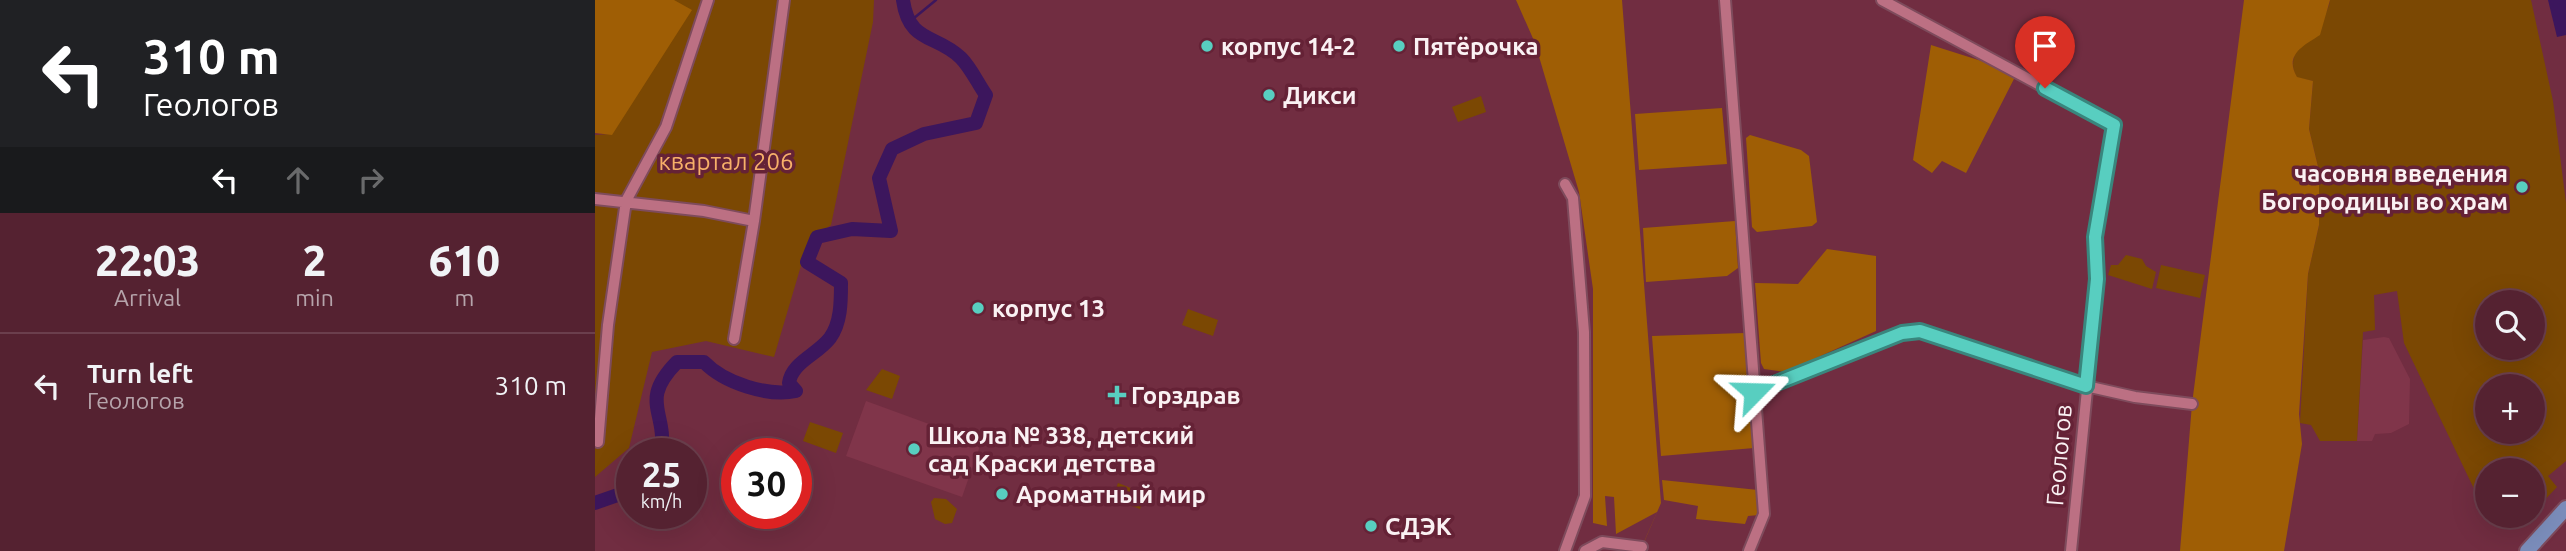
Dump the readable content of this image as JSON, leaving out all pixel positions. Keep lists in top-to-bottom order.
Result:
{
  "streets": {
    "street": ["Геологов"]
  },
  "parks": ["квартал 206"],
  "places": {
    "other": [
      "корпус 14-2",
      "Пятёрочка",
      "Дикси",
      "часовня введения Богородицы во храм",
      "корпус 13",
      "Школа № 338, детский сад Краски детства",
      "Ароматный мир",
      "СДЭК"
    ],
    "health": ["Горздрав"]
  },
  "page": {
    "turn": ["310 m", "Геологов"],
    "eta": [
      "22:03",
      "Arrival",
      "2",
      "min",
      "610",
      "m"
    ],
    "map_buttons": ["+", "−"],
    "list": [
      {
        "name": "Turn left",
        "note": "Геологов",
        "value": "310 m"
      }
    ],
    "speed": "25 km/h",
    "limit": "30"
  }
}
